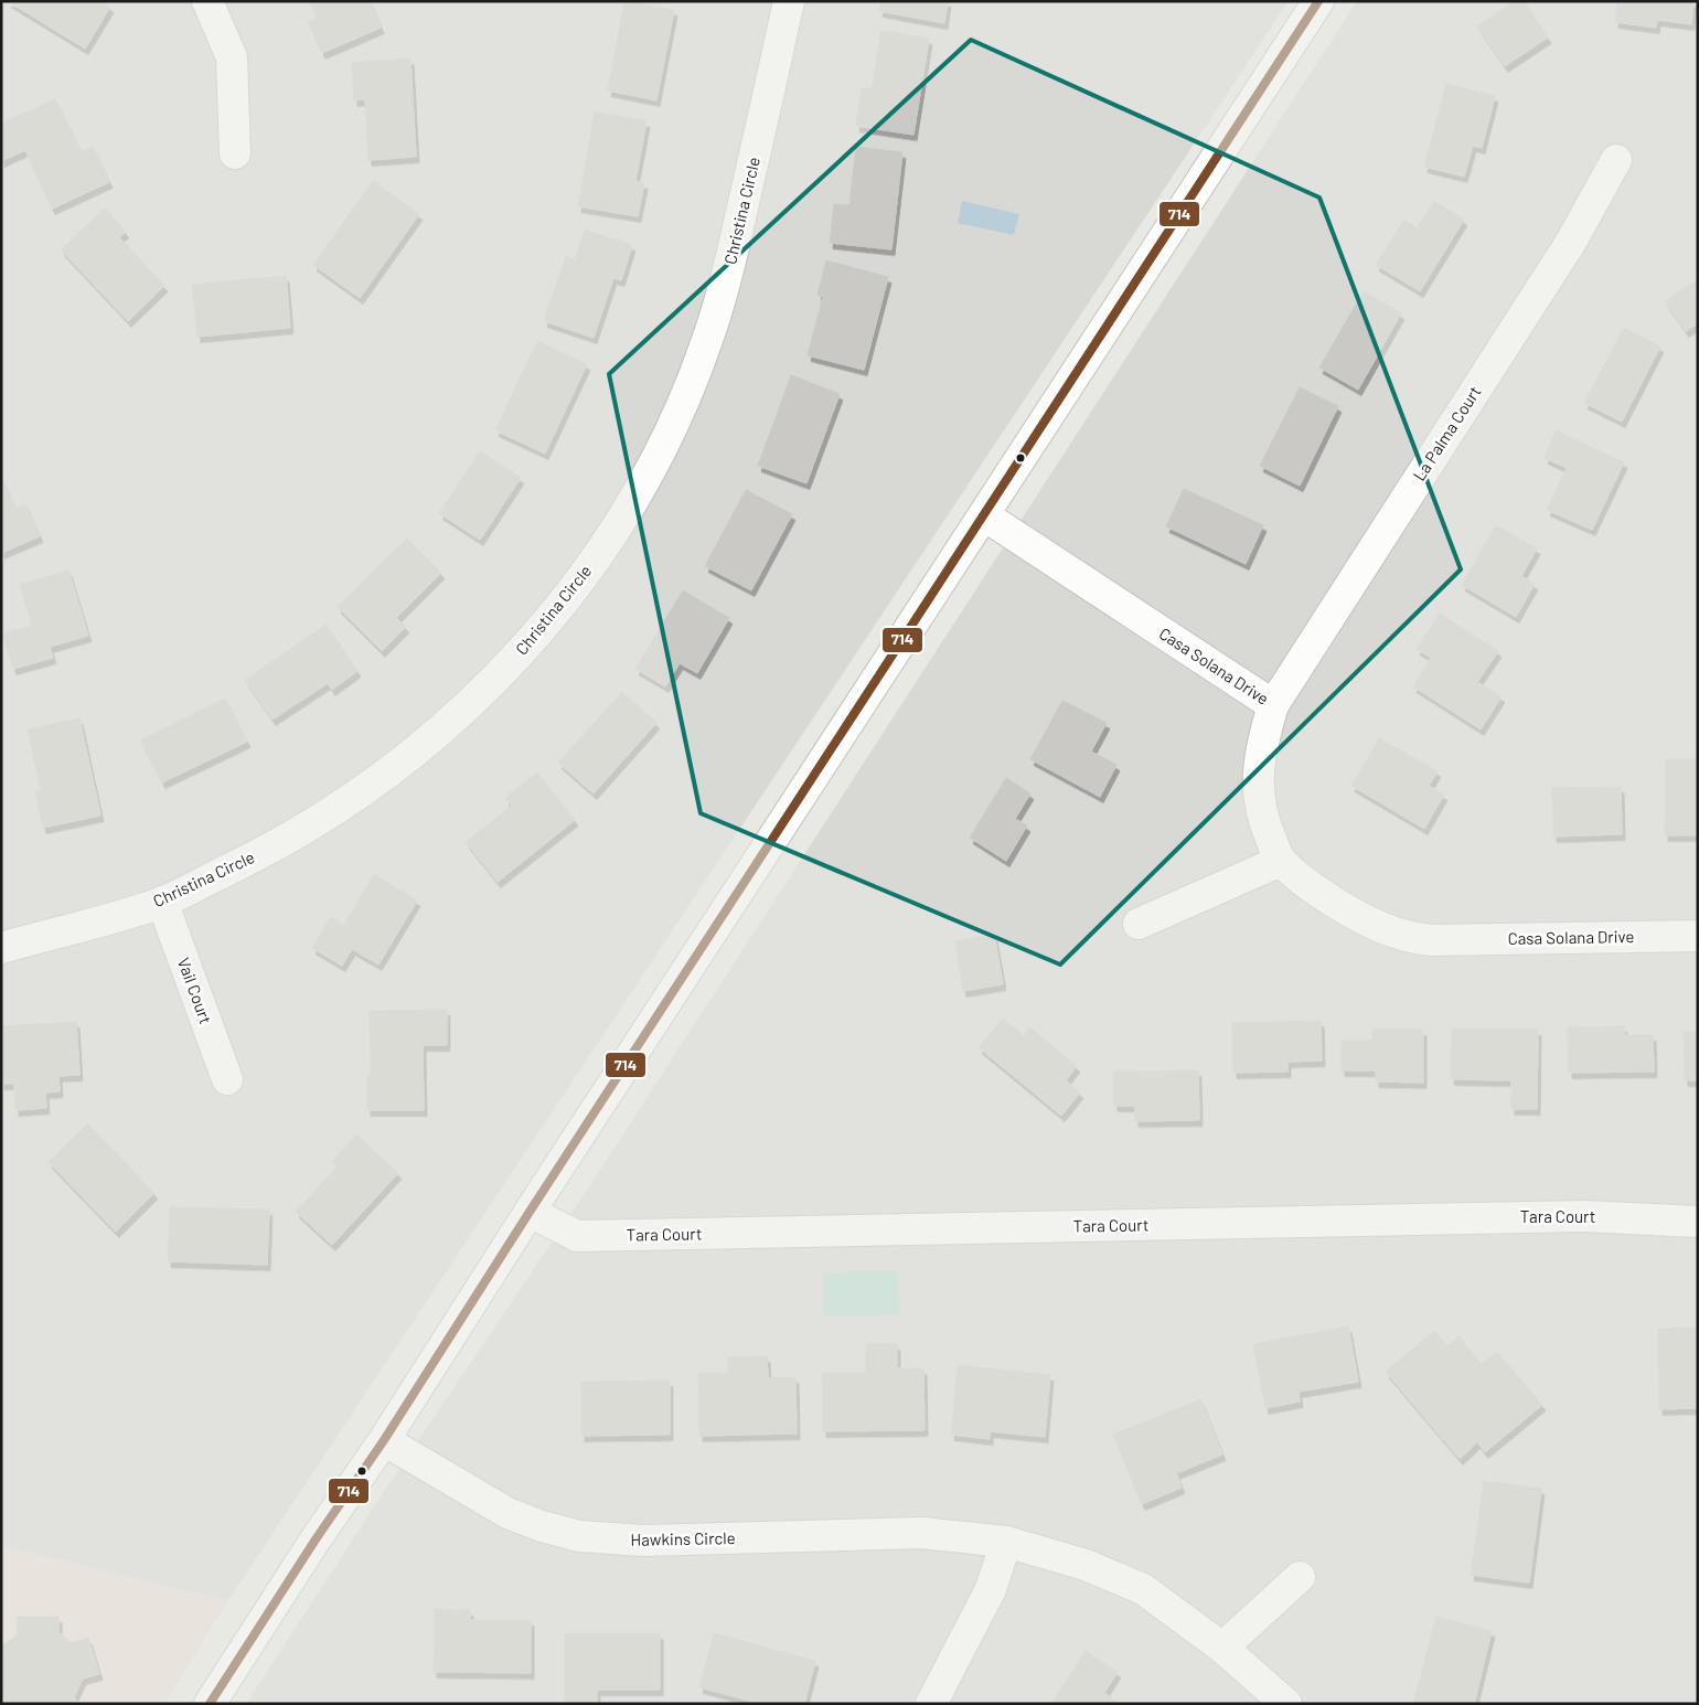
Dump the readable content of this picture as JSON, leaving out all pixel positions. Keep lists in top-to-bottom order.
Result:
{
  "streets": {
    "street": [
      "Christina Circle",
      "La Palma Court",
      "Casa Solana Drive",
      "Vail Court",
      "Tara Court",
      "Hawkins Circle"
    ]
  },
  "crossings": [
    ["Christina Circle", "Vail Court"],
    ["La Palma Court", "Casa Solana Drive"]
  ],
  "lines": ["transit line 714"]
}
